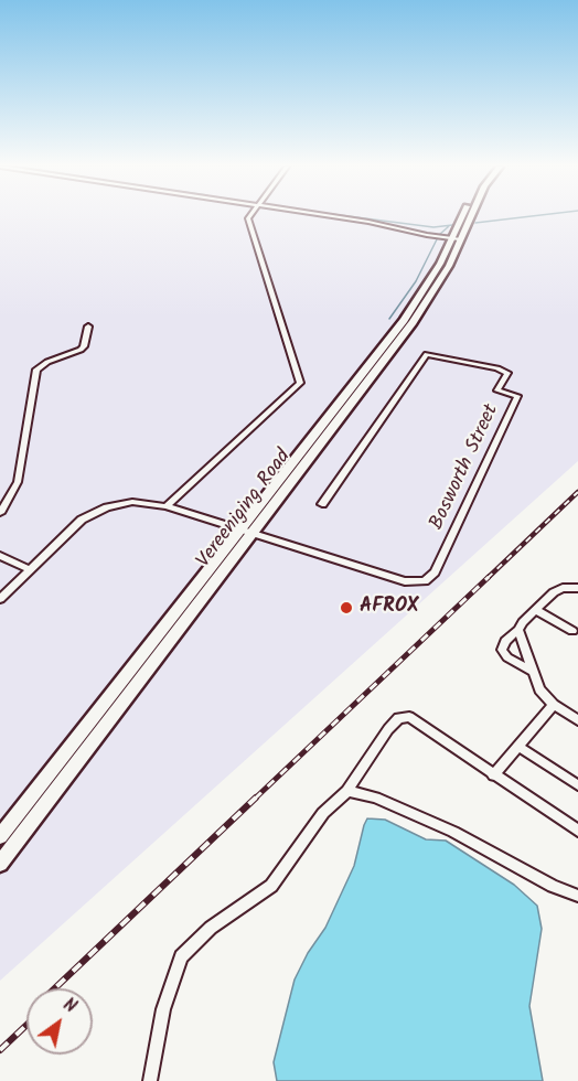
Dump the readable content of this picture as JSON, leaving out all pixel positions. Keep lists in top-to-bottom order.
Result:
{
  "streets": {
    "main road": ["Vereeniging Road"],
    "street": ["Bosworth Street"]
  },
  "crossings": [
    ["Bosworth Street", "Vereeniging Road"]
  ],
  "places": ["AFROX"],
  "north": "top right"
}
